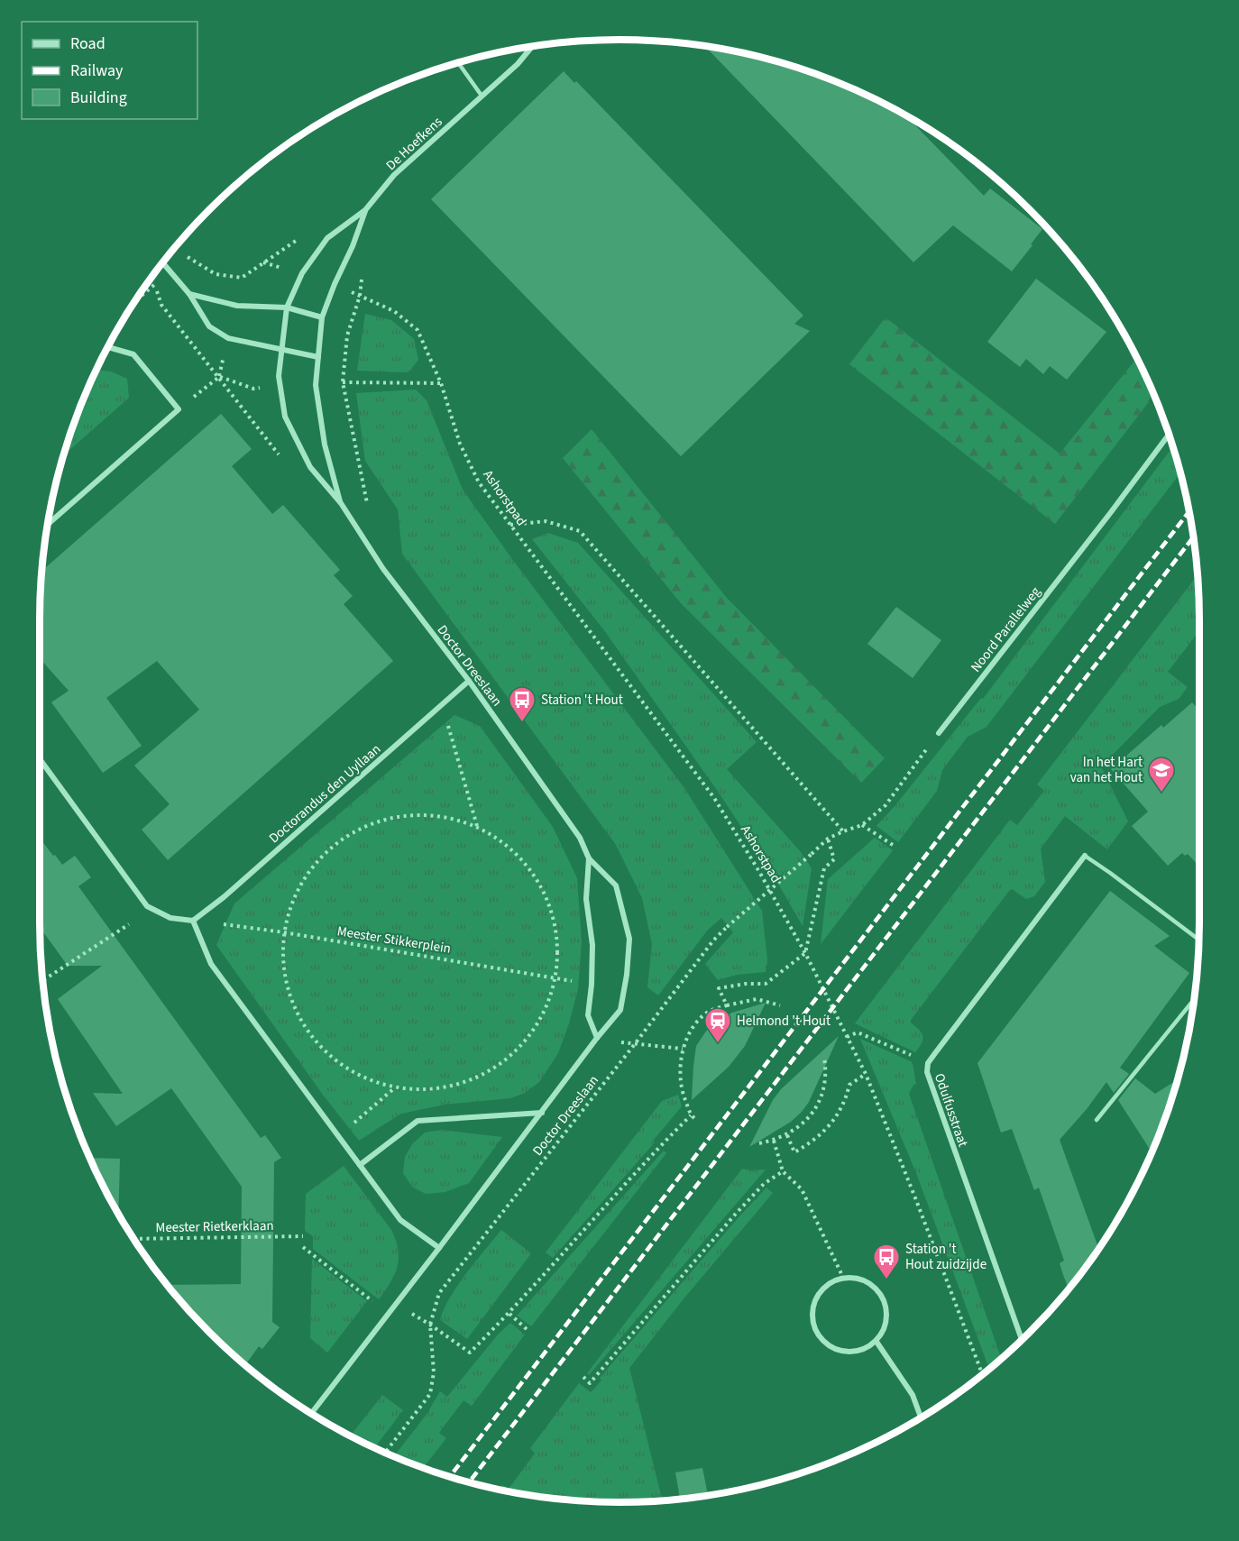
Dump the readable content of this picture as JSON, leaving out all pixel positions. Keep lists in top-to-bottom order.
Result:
{
  "streets": {
    "street": [
      "De Hoefkens",
      "Noord Parallelweg",
      "Doctor Dreeslaan",
      "Doctorandus den Uyllaan",
      "Odulfusstraat"
    ],
    "path": ["Ashorstpad", "Meester Stikkerplein", "Meester Rietkerklaan"]
  },
  "crossings": [
    ["De Hoefkens", "Doctor Dreeslaan"],
    ["Doctor Dreeslaan", "Doctorandus den Uyllaan"],
    ["Doctor Dreeslaan", "Meester Stikkerplein"],
    ["Doctorandus den Uyllaan", "Meester Stikkerplein"]
  ],
  "places": {
    "bus stop": ["Station 't Hout", "Station 't Hout zuidzijde"],
    "school or university": ["In het Hart van het Hout"],
    "station": ["Helmond 't Hout"]
  },
  "legend": ["Road", "Railway", "Building"]
}
